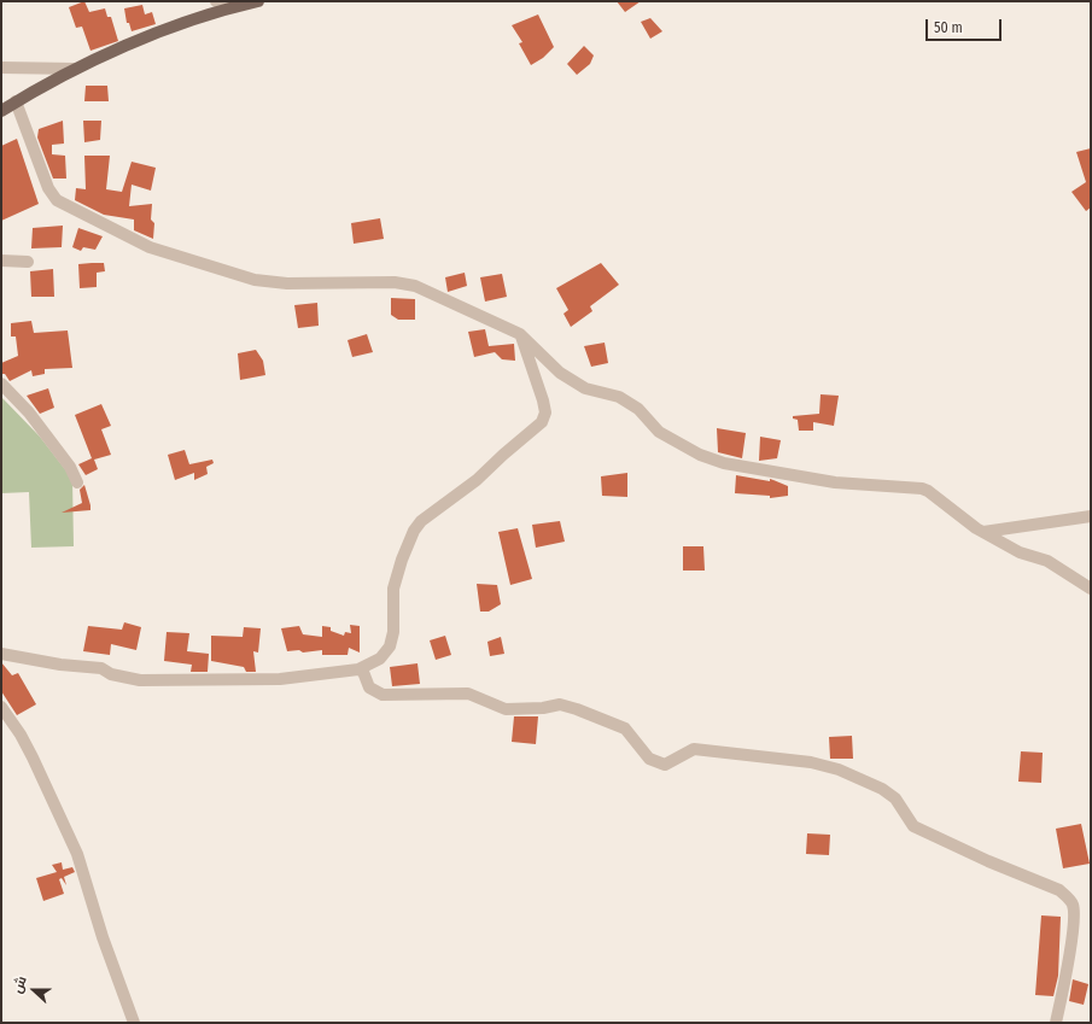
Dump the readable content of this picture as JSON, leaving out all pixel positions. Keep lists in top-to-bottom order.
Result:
{
  "scale_bar": "50 m",
  "north": "left"
}
